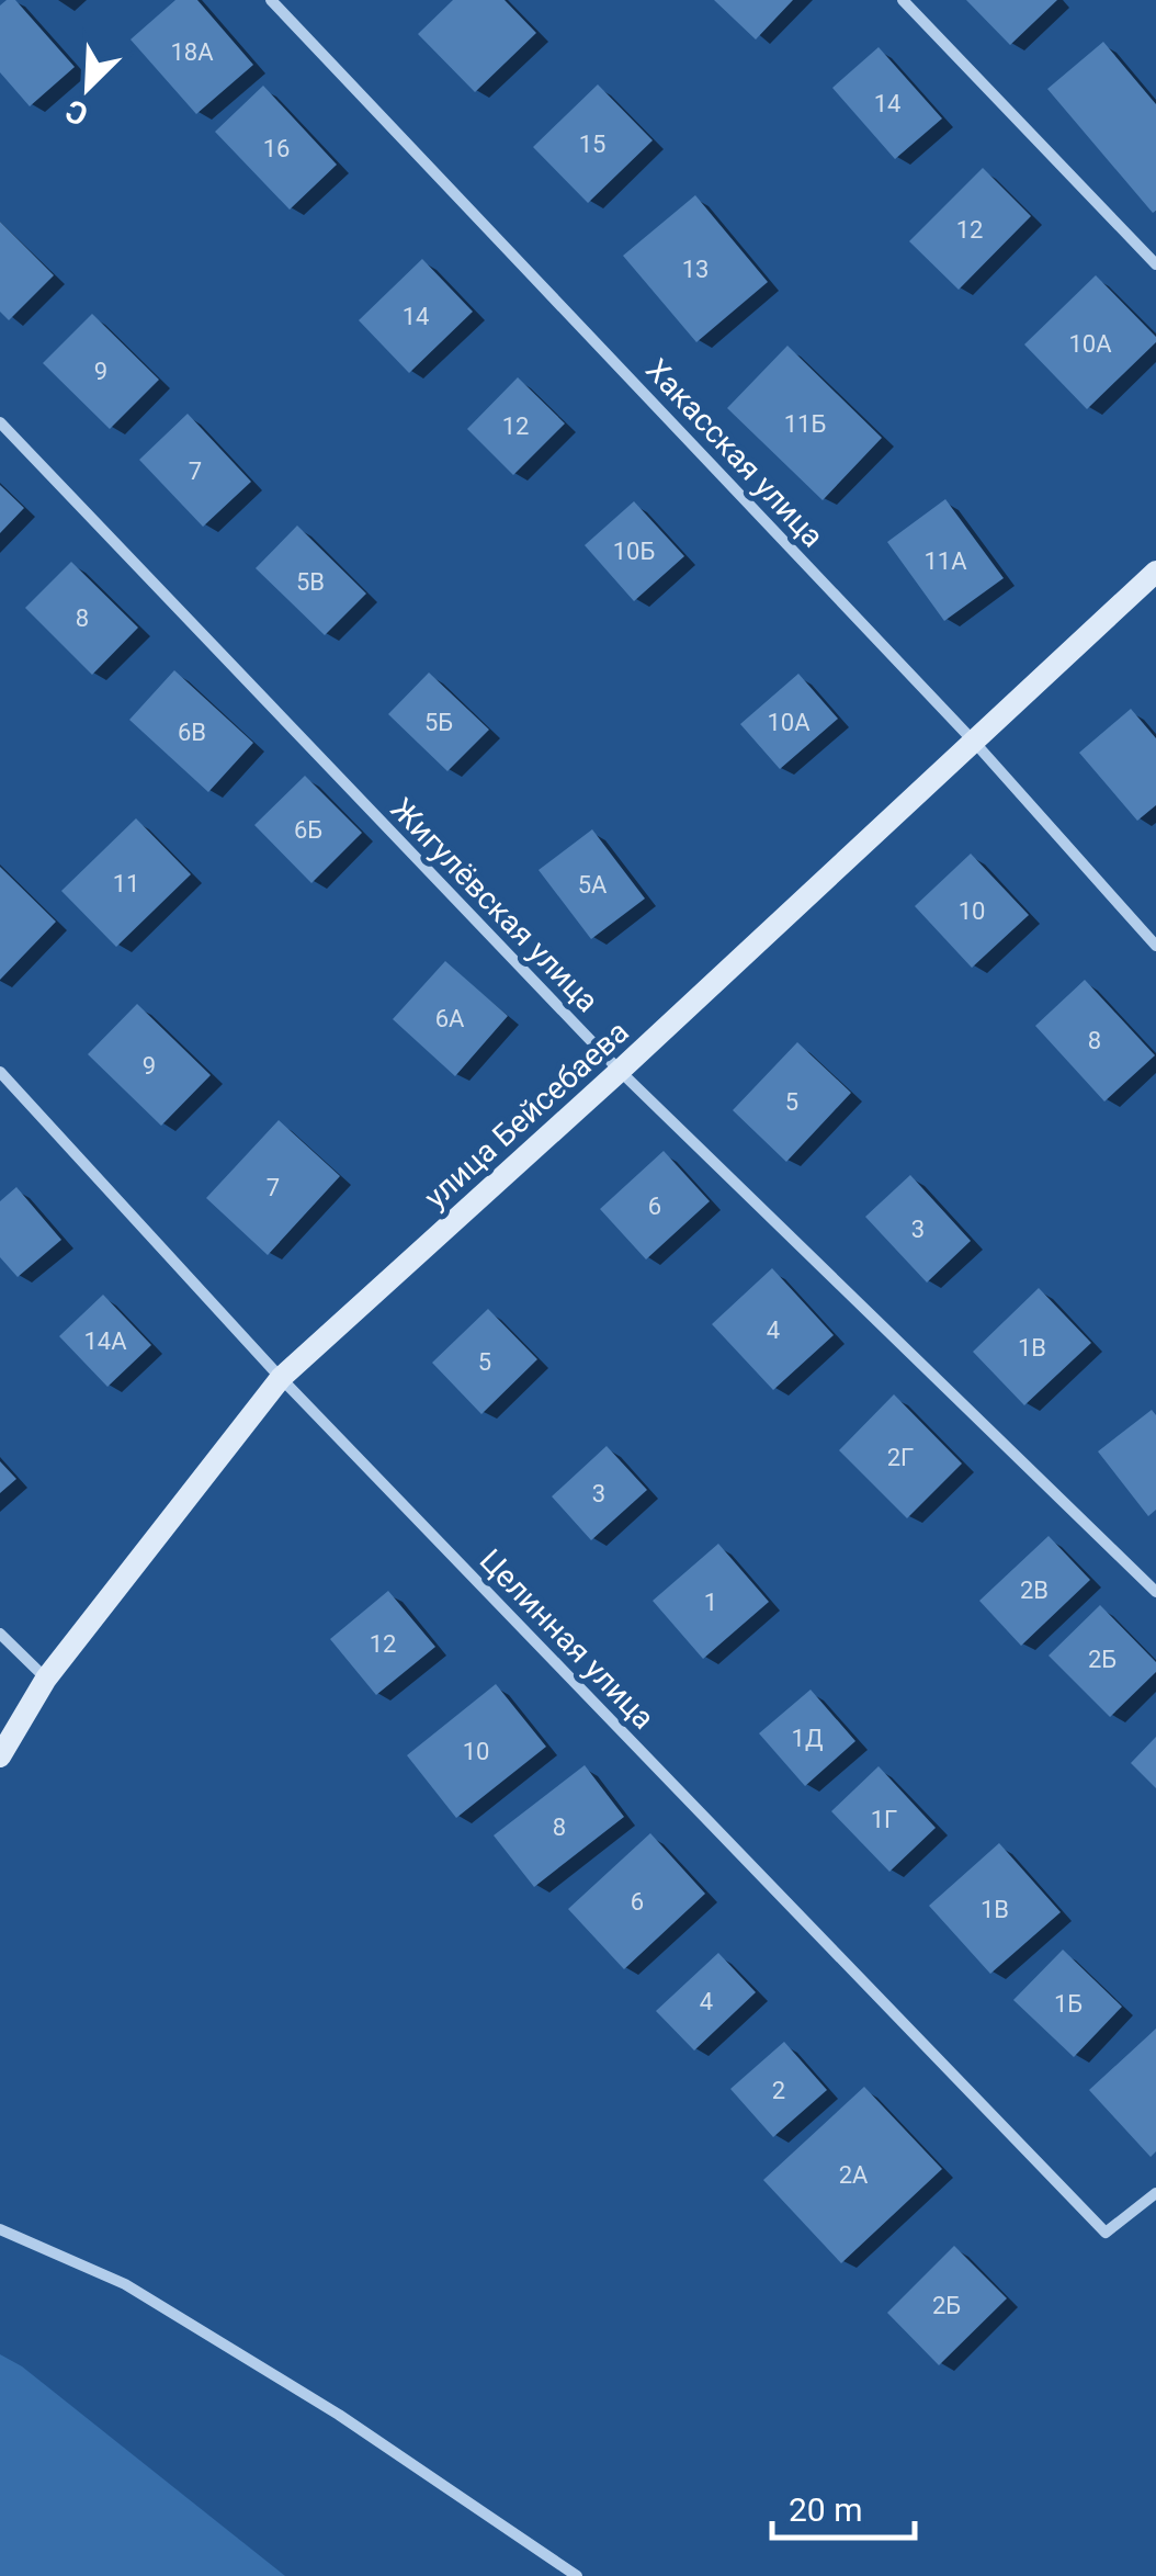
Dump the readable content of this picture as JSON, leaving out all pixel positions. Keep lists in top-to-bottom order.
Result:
{
  "streets": {
    "street": [
      "Хакасская улица",
      "Жигулёвская улица",
      "улица Бейсебаева",
      "Целинная улица"
    ]
  },
  "crossings": [
    ["Хакасская улица", "улица Бейсебаева"],
    ["Жигулёвская улица", "улица Бейсебаева"],
    ["улица Бейсебаева", "Целинная улица"]
  ],
  "house_numbers": [
    "18А",
    "14",
    "15",
    "16",
    "12",
    "13",
    "14",
    "10А",
    "9",
    "11Б",
    "12",
    "7",
    "10Б",
    "11А",
    "5В",
    "8",
    "5Б",
    "10А",
    "6В",
    "6Б",
    "11",
    "5А",
    "10",
    "6А",
    "8",
    "9",
    "5",
    "7",
    "6",
    "3",
    "4",
    "14А",
    "1В",
    "5",
    "2Г",
    "3",
    "2В",
    "1",
    "12",
    "2Б",
    "1Д",
    "10",
    "1Г",
    "8",
    "6",
    "1В",
    "4",
    "1Б",
    "2",
    "2А",
    "2Б"
  ],
  "scale_bar": "20 m",
  "north": "bottom left"
}
